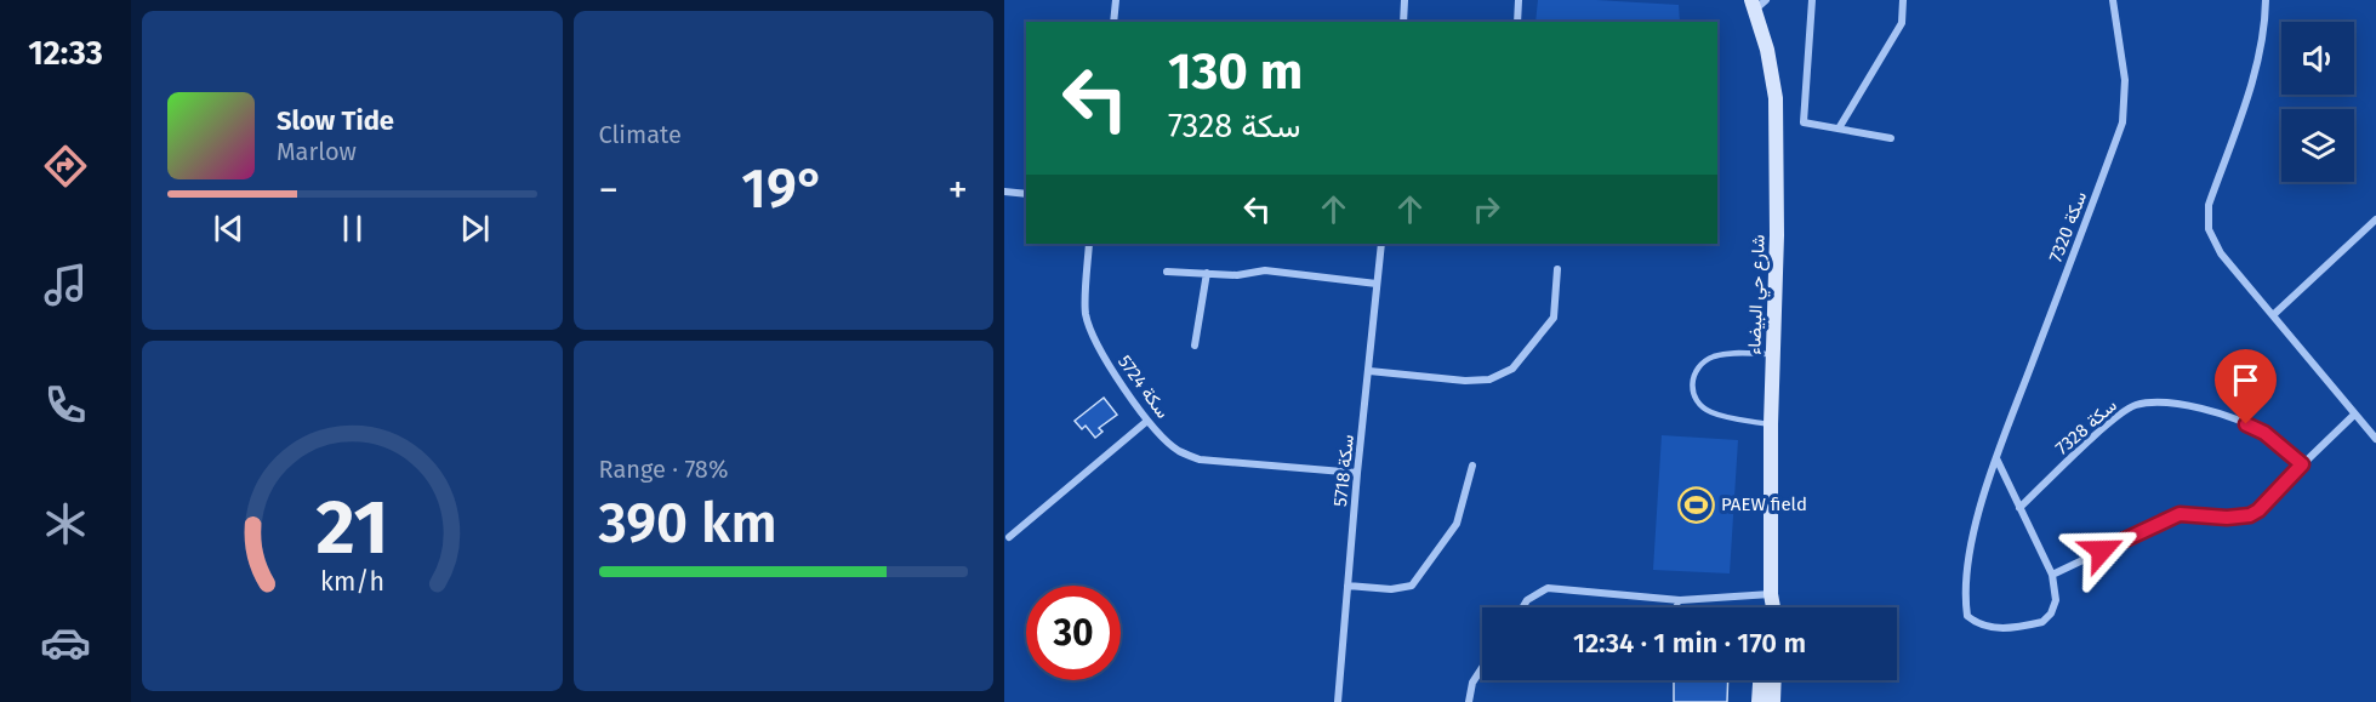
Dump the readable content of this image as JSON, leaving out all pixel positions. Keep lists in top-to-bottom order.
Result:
{
  "streets": {
    "main road": ["شارع حي البيضاء"],
    "street": [
      "سكة 7320",
      "سكة 5724",
      "سكة 7328",
      "سكة 5718"
    ]
  },
  "crossings": [
    ["سكة 7320", "سكة 7328"],
    ["سكة 5724", "سكة 5718"]
  ],
  "places": {
    "sports": ["PAEW field"]
  },
  "page": {
    "tabs": "12:33",
    "tile": [
      "Climate",
      ["Range · 78%", "390 km"]
    ],
    "turn": ["130 m", "سكة 7328"],
    "song": ["Slow Tide", "Marlow"],
    "heat": ["−", "19°", "+"],
    "limit": "30",
    "trip": "12:34 · 1 min · 170 m",
    "gauge": ["21", "km/h"]
  }
}
